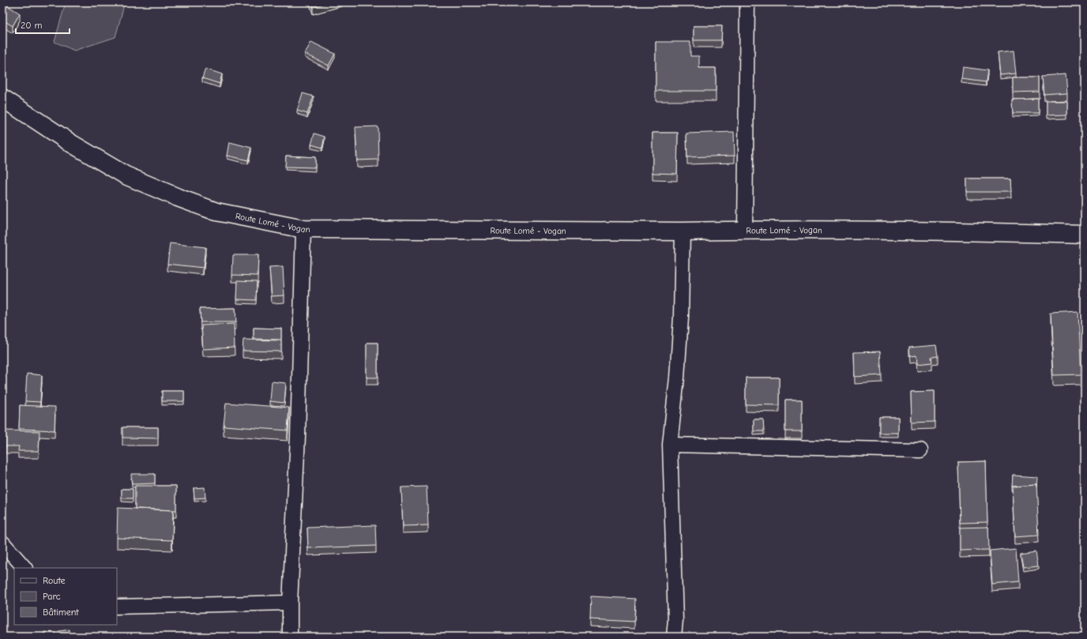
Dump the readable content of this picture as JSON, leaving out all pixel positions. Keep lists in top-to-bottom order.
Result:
{
  "streets": {
    "main road": ["Route Lomé - Vogan"]
  },
  "legend": ["Route", "Parc", "Bâtiment"],
  "scale_bar": "20 m"
}
